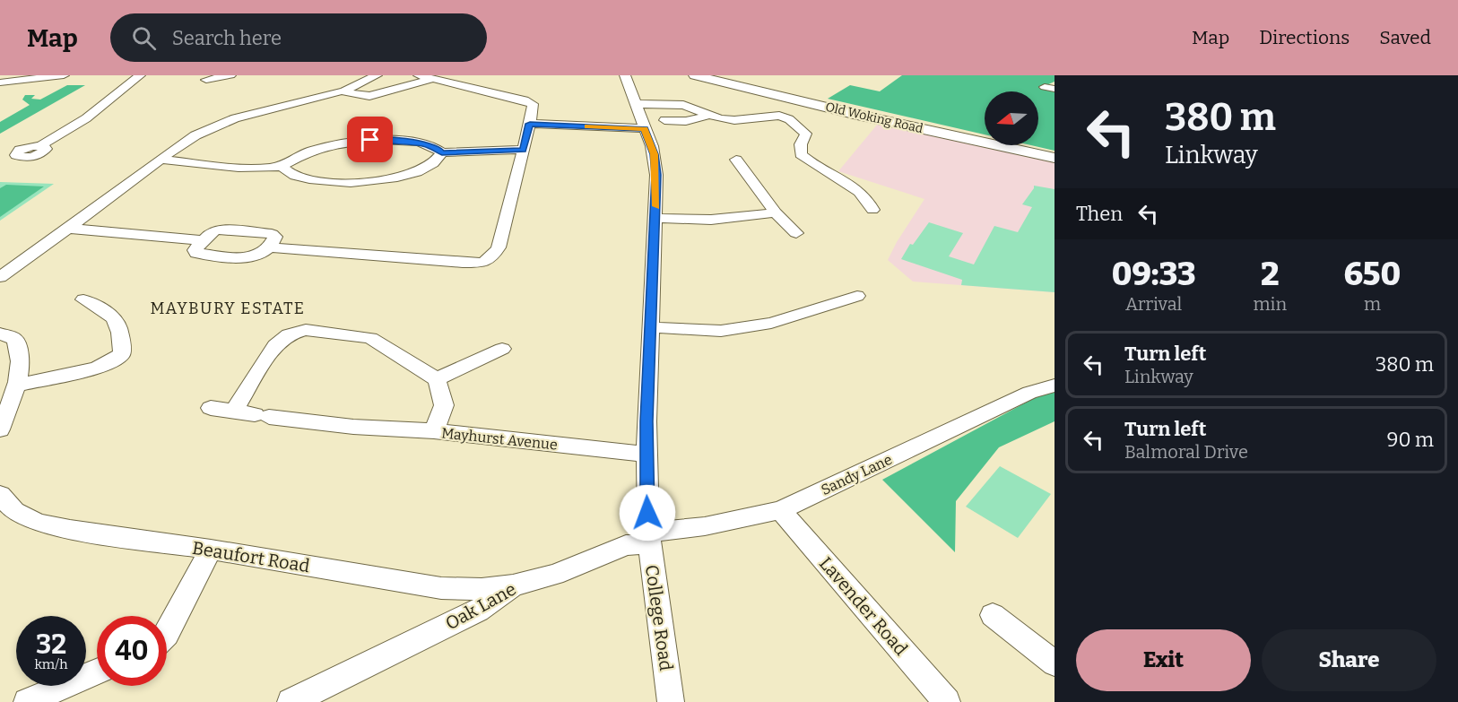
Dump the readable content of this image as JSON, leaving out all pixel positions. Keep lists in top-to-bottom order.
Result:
{
  "streets": {
    "main road": ["Old Woking Road"],
    "street": [
      "Mayhurst Avenue",
      "Sandy Lane",
      "Beaufort Road",
      "Oak Lane",
      "Lavender Road",
      "College Road"
    ]
  },
  "crossings": [
    ["Mayhurst Avenue", "College Road"],
    ["Sandy Lane", "Oak Lane"],
    ["Sandy Lane", "Lavender Road"],
    ["Sandy Lane", "College Road"],
    ["Beaufort Road", "Oak Lane"],
    ["Oak Lane", "College Road"]
  ],
  "districts": ["MAYBURY ESTATE"],
  "north": "left",
  "page": {
    "header": "Map",
    "search": "Search here",
    "nav": ["Map", "Directions", "Saved"],
    "turn": ["380 m", "Linkway"],
    "then": "Then",
    "eta": [
      "09:33",
      "Arrival",
      "2",
      "min",
      "650",
      "m"
    ],
    "list": [
      {
        "name": "Turn left",
        "note": "Linkway",
        "value": "380 m"
      },
      {
        "name": "Turn left",
        "note": "Balmoral Drive",
        "value": "90 m"
      }
    ],
    "speed": "32 km/h",
    "limit": "40",
    "buttons": ["Exit", "Share"]
  }
}
